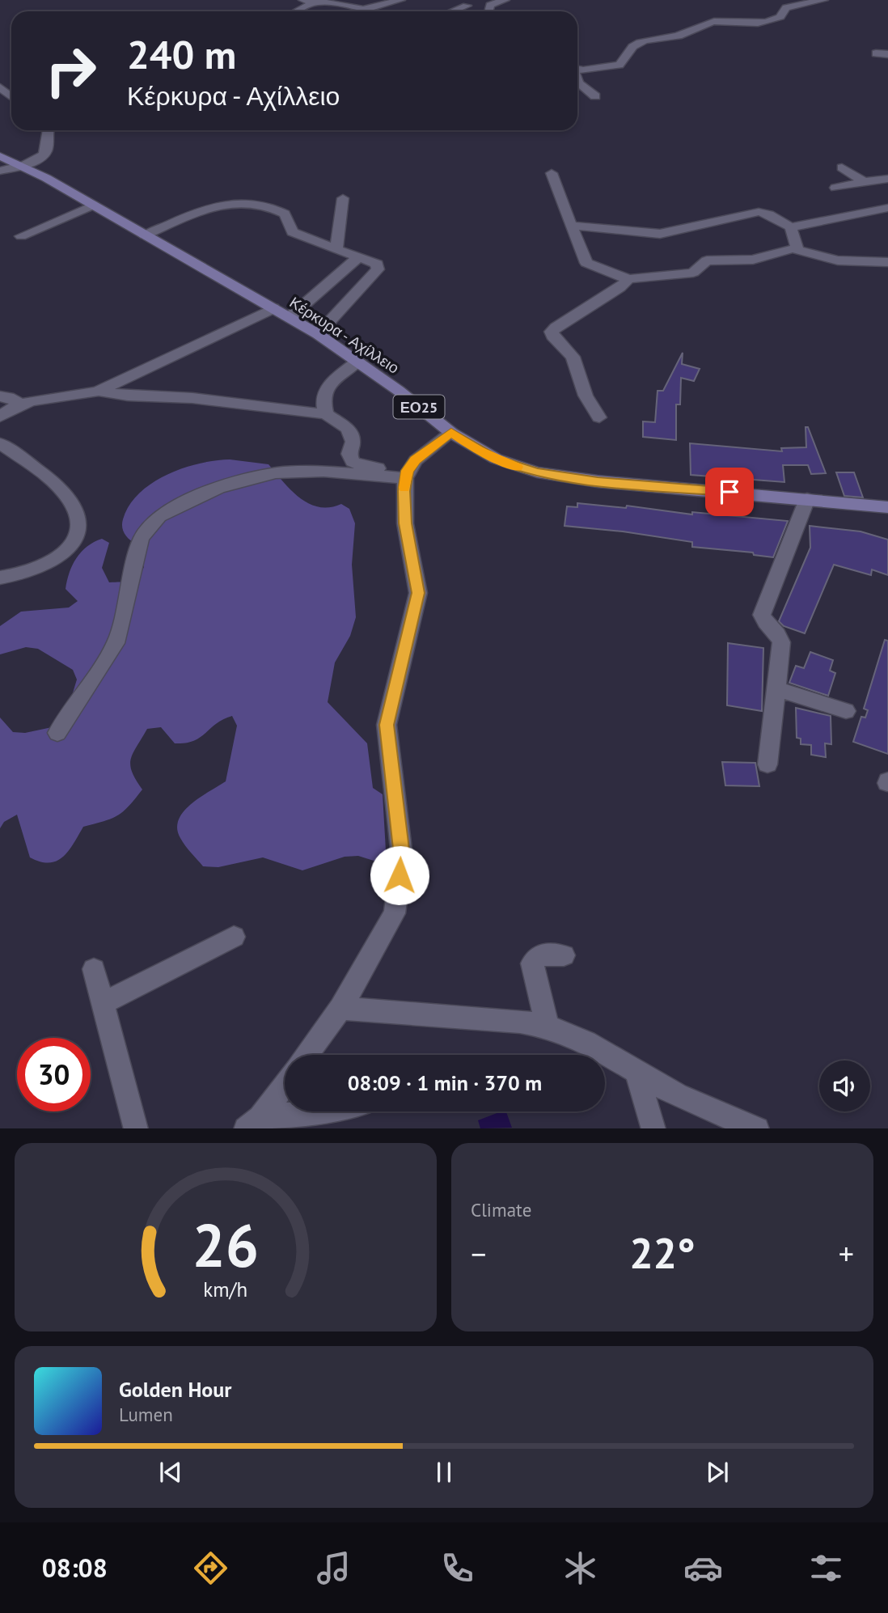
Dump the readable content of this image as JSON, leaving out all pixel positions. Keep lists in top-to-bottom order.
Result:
{
  "streets": {
    "main road": ["Κέρκυρα - Αχίλλειο", "ΕΟ25"]
  },
  "page": {
    "turn": ["240 m", "Κέρκυρα - Αχίλλειο"],
    "limit": "30",
    "trip": "08:09 · 1 min · 370 m",
    "tile": "Climate",
    "heat": ["−", "22°", "+"],
    "song": ["Golden Hour", "Lumen"],
    "tabs": "08:08",
    "gauge": ["26", "km/h"]
  }
}
